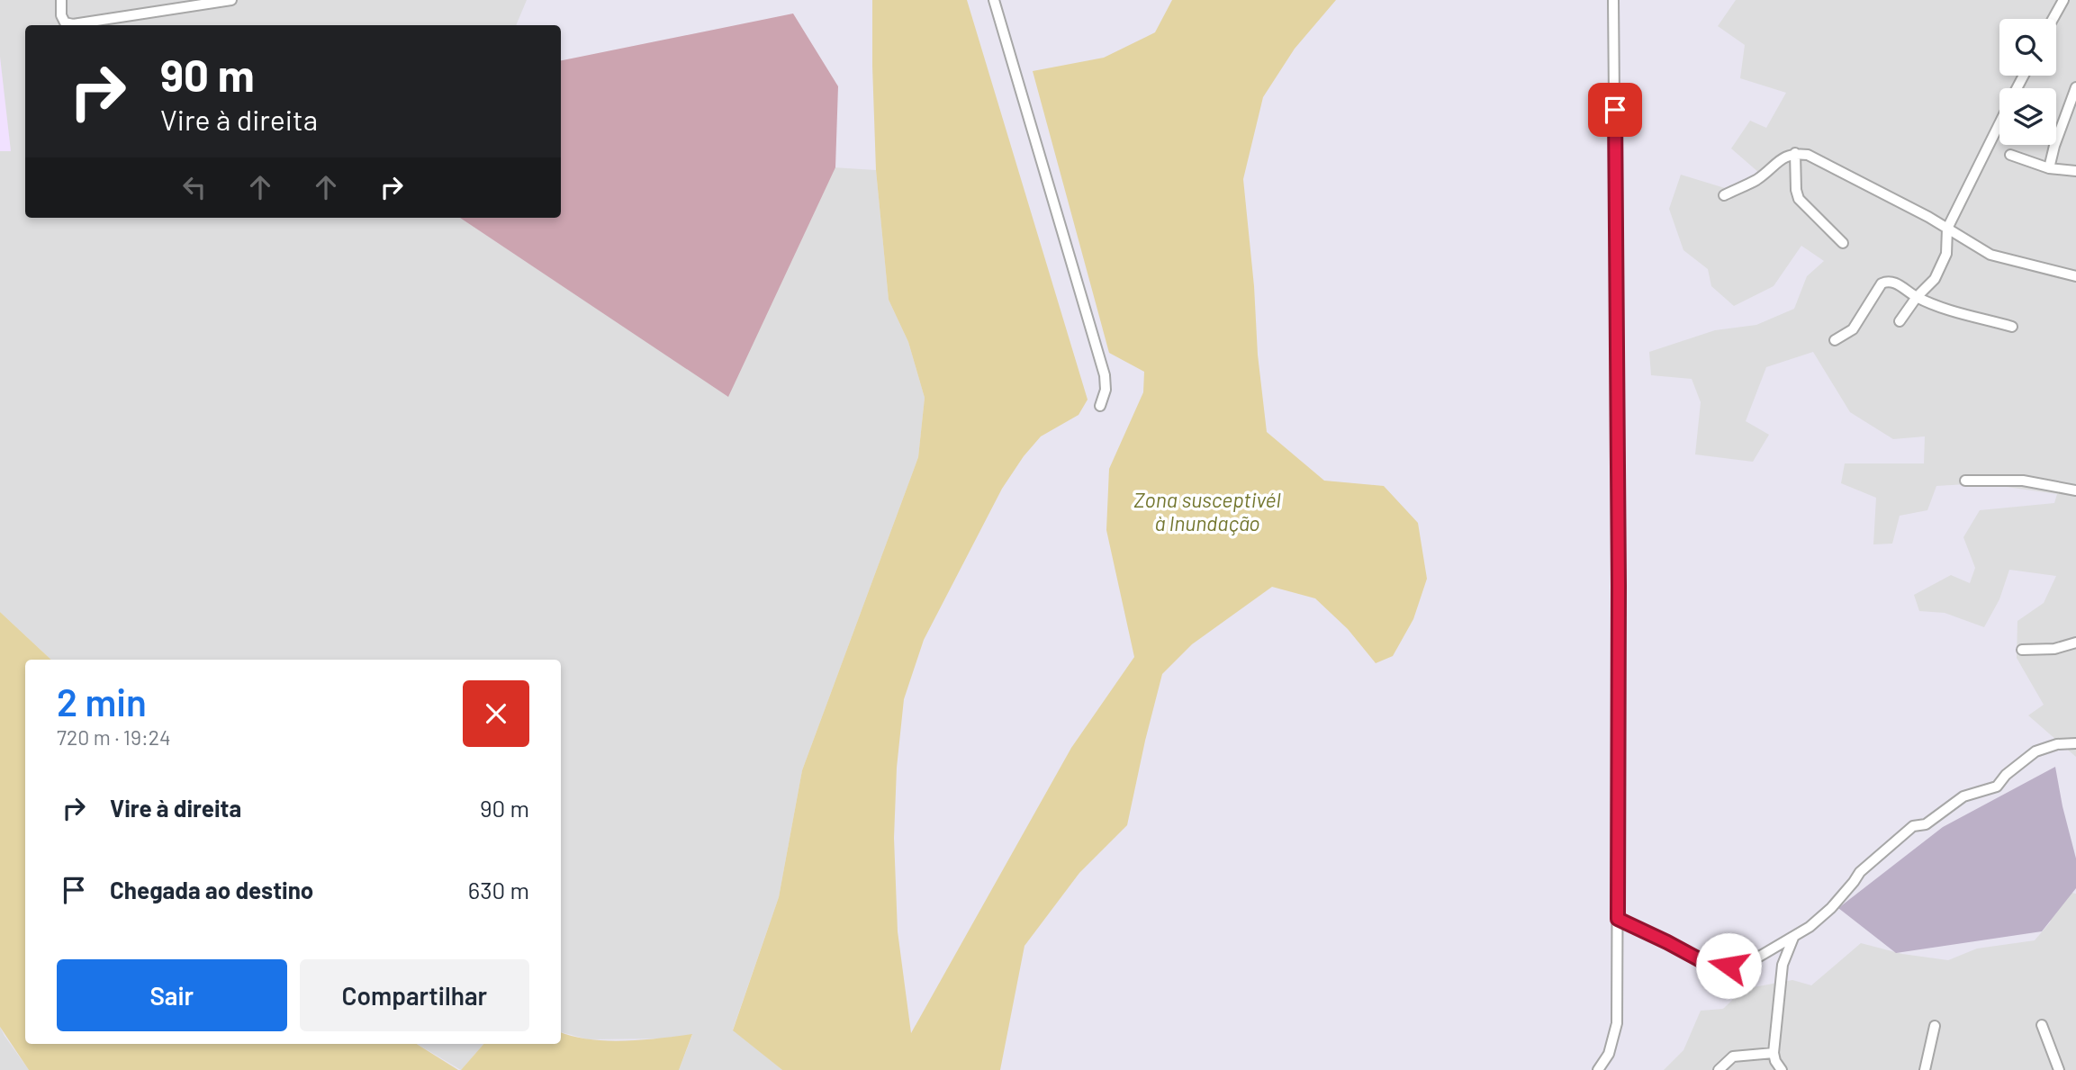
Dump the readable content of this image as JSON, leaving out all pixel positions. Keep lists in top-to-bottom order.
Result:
{
  "water": ["Zona susceptivél à Inundação"],
  "page": {
    "turn": ["90 m", "Vire à direita"],
    "heading": ["2 min", "720 m · 19:24"],
    "list": [
      {
        "name": "Vire à direita",
        "value": "90 m"
      },
      {
        "name": "Chegada ao destino",
        "value": "630 m"
      }
    ],
    "buttons": ["Sair", "Compartilhar"]
  }
}
